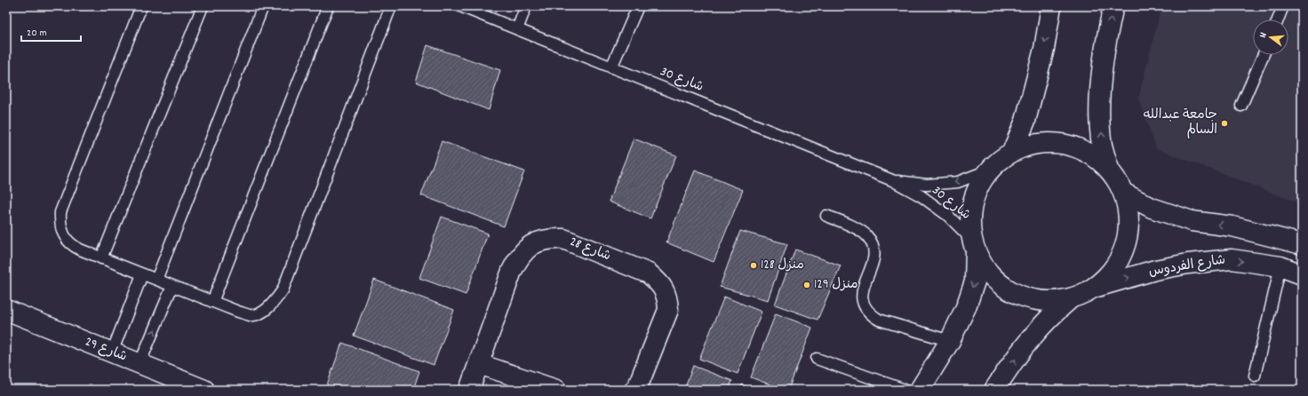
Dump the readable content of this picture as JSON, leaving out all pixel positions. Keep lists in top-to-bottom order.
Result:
{
  "streets": {
    "street": ["شارع 28", "شارع الفردوس", "شارع 29"],
    "lane": ["شارع 30"]
  },
  "places": ["جامعة عبدالله السالم", "منزل 128", "منزل 129"],
  "scale_bar": "20 m",
  "north": "left"
}
